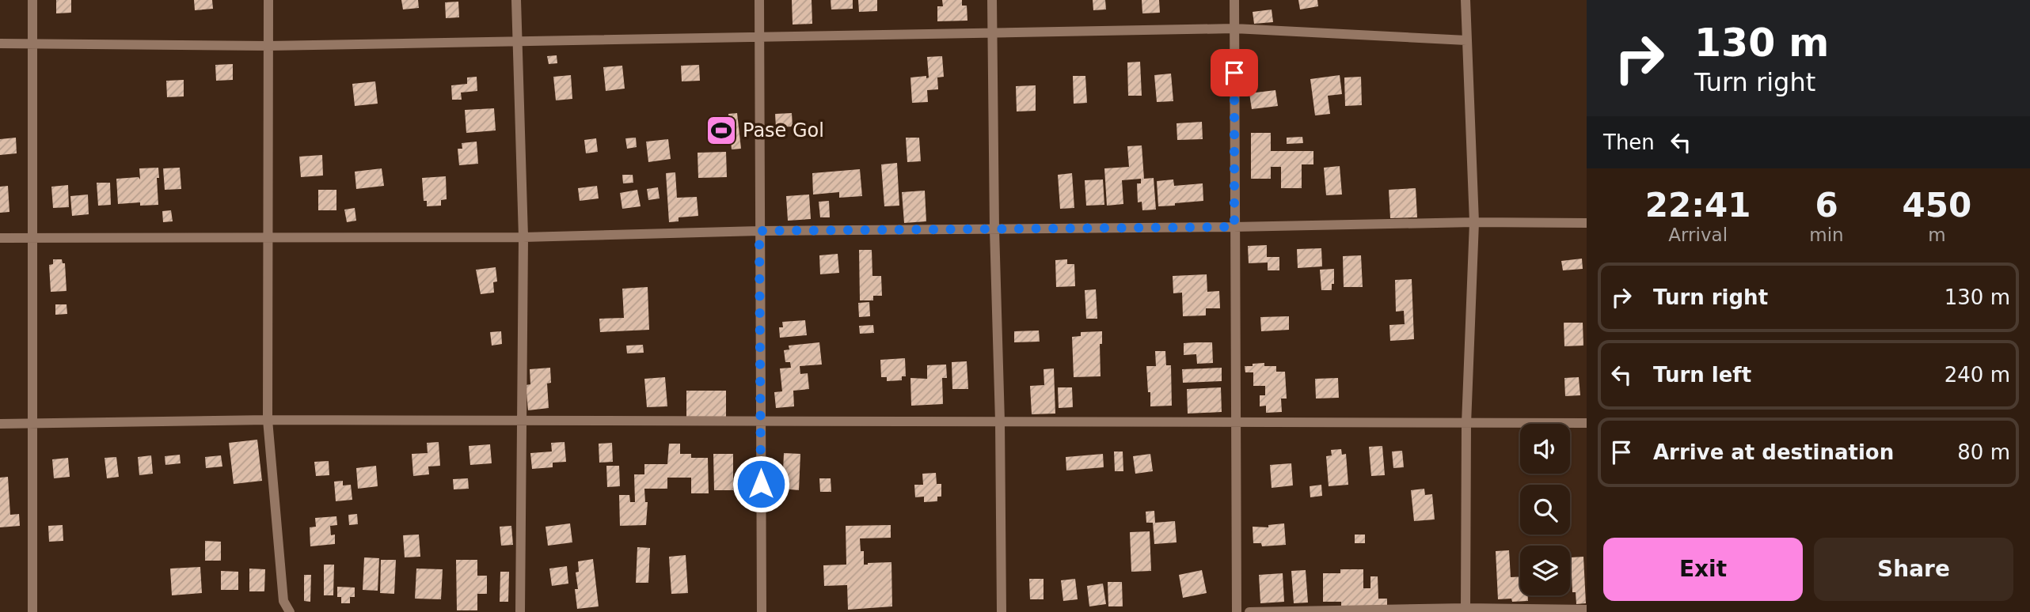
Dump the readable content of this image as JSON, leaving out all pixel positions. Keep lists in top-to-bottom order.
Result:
{
  "places": {
    "sports": ["Pase Gol"]
  },
  "page": {
    "turn": ["130 m", "Turn right"],
    "then": "Then",
    "eta": [
      "22:41",
      "Arrival",
      "6",
      "min",
      "450",
      "m"
    ],
    "list": [
      {
        "name": "Turn right",
        "value": "130 m"
      },
      {
        "name": "Turn left",
        "value": "240 m"
      },
      {
        "name": "Arrive at destination",
        "value": "80 m"
      }
    ],
    "buttons": ["Exit", "Share"]
  }
}
